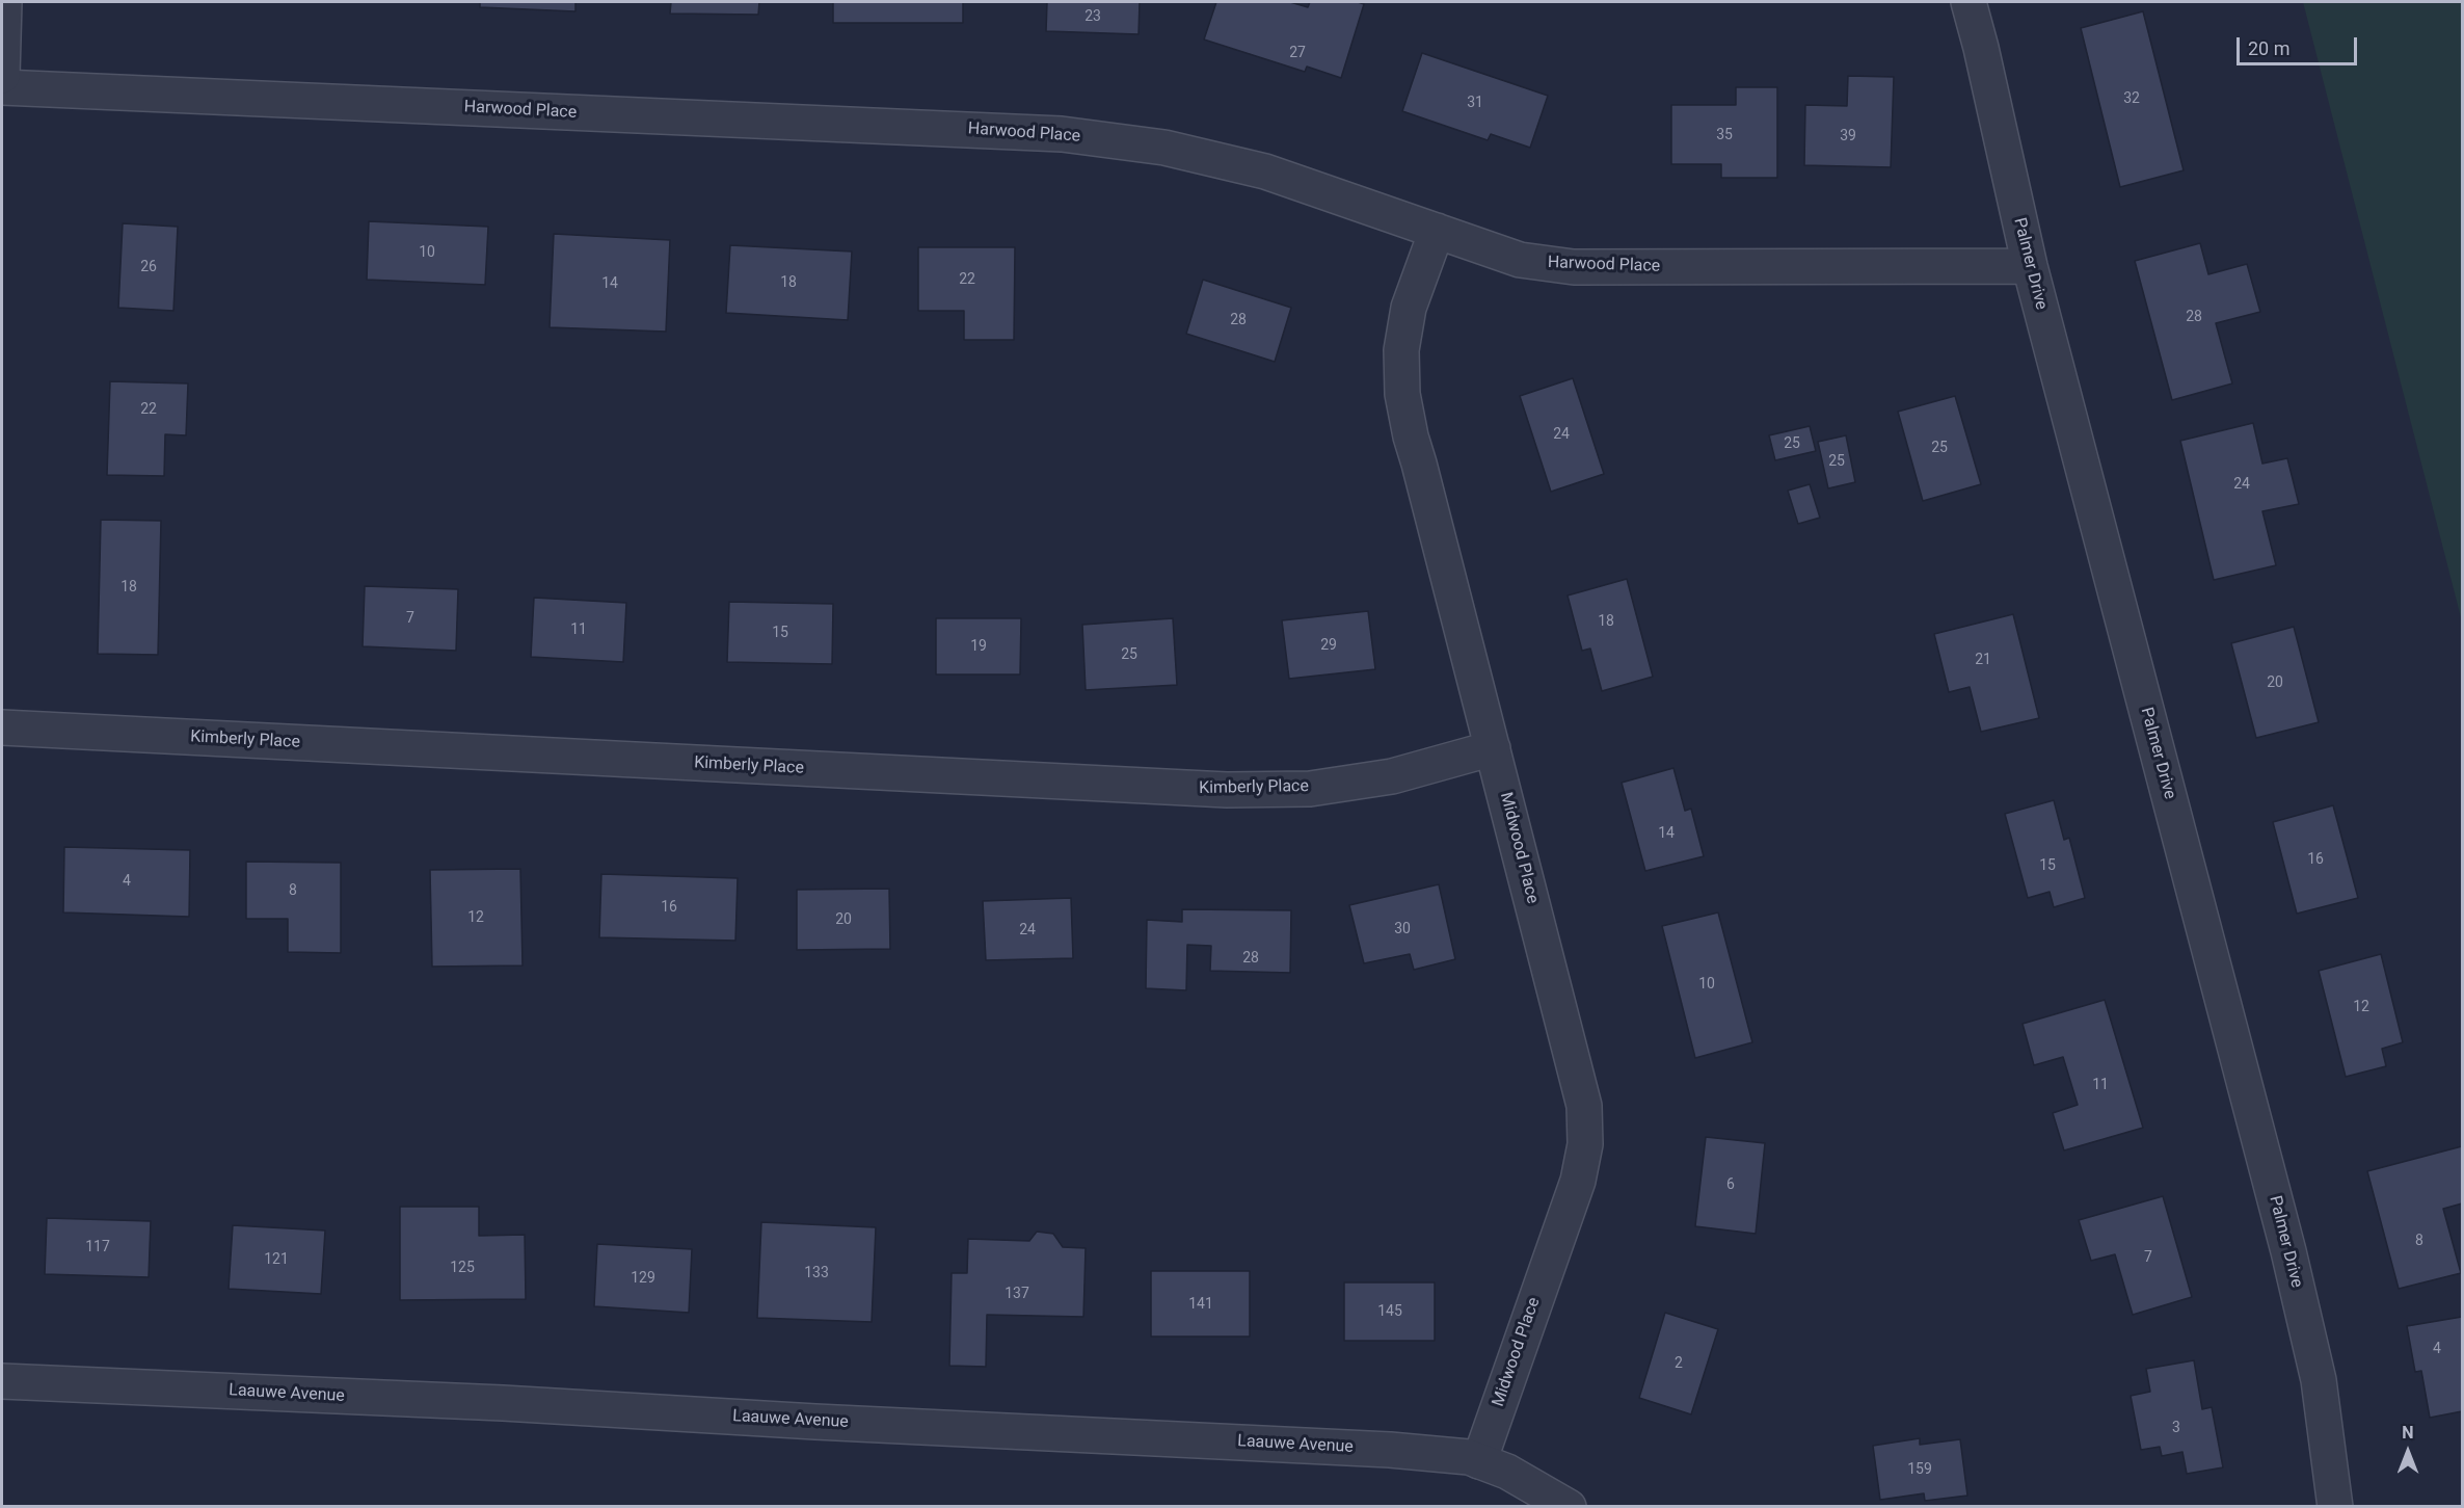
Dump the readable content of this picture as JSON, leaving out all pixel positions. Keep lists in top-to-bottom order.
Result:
{
  "streets": {
    "street": [
      "Harwood Place",
      "Palmer Drive",
      "Kimberly Place",
      "Midwood Place",
      "Laauwe Avenue"
    ]
  },
  "crossings": [
    ["Harwood Place", "Palmer Drive"],
    ["Harwood Place", "Midwood Place"],
    ["Kimberly Place", "Midwood Place"],
    ["Midwood Place", "Laauwe Avenue"]
  ],
  "house_numbers": [
    "23",
    "27",
    "32",
    "31",
    "35",
    "39",
    "10",
    "26",
    "22",
    "18",
    "14",
    "28",
    "28",
    "22",
    "24",
    "25",
    "25",
    "25",
    "24",
    "18",
    "7",
    "18",
    "11",
    "15",
    "29",
    "19",
    "25",
    "21",
    "20",
    "14",
    "16",
    "15",
    "4",
    "8",
    "16",
    "12",
    "20",
    "30",
    "24",
    "28",
    "10",
    "12",
    "11",
    "6",
    "8",
    "117",
    "7",
    "121",
    "125",
    "133",
    "129",
    "137",
    "141",
    "145",
    "4",
    "2",
    "3",
    "159"
  ],
  "scale_bar": "20 m",
  "north": "top"
}
